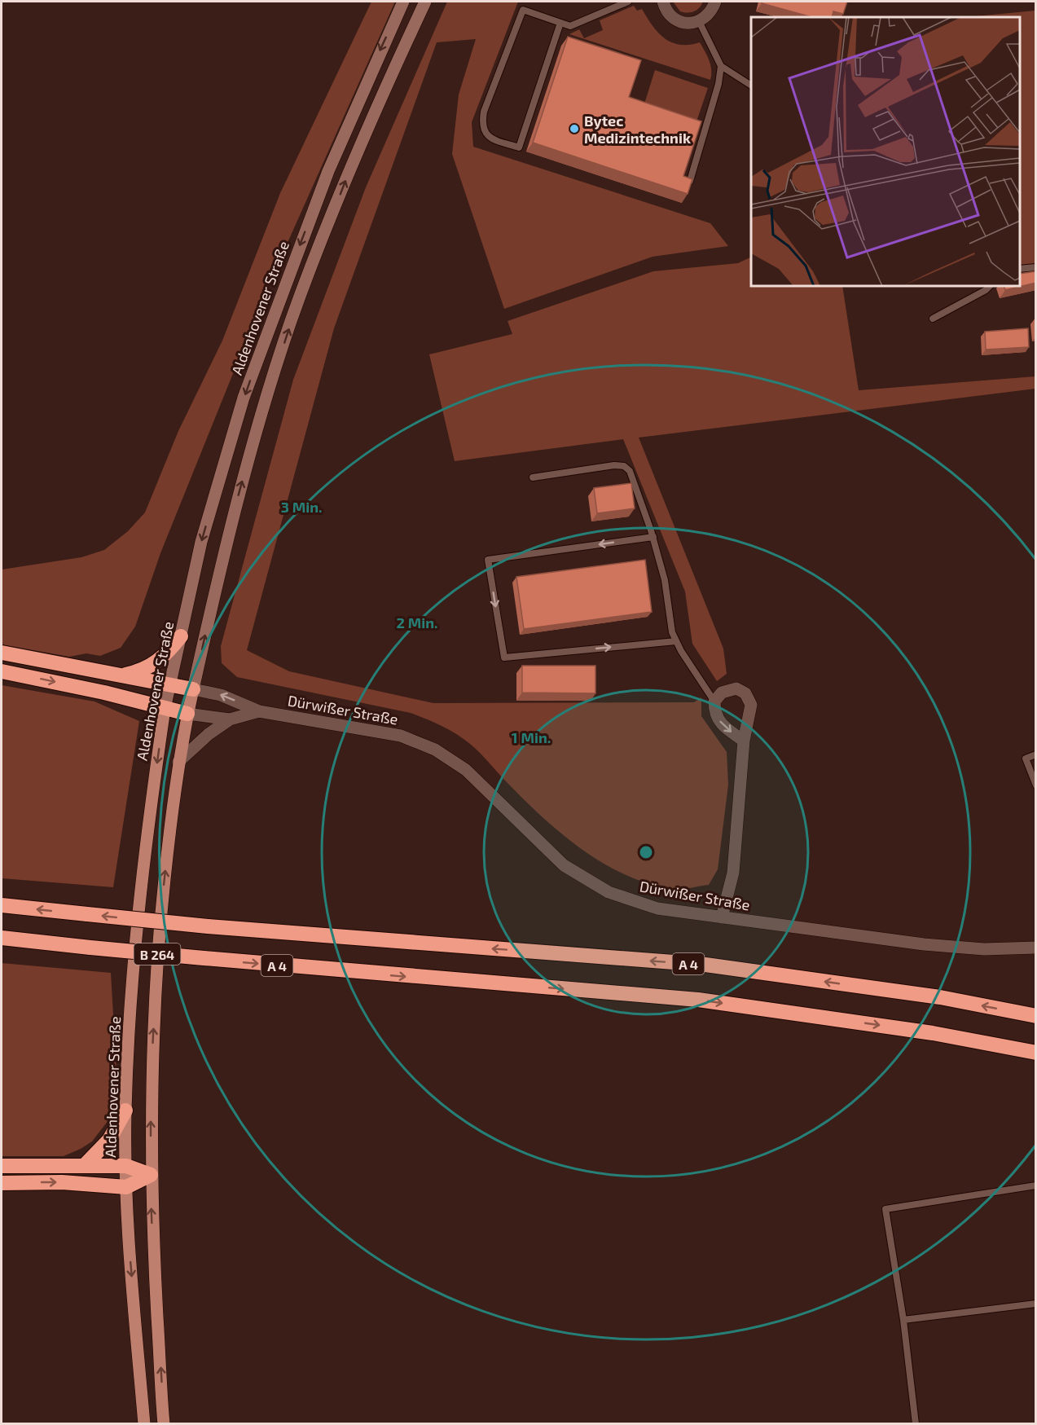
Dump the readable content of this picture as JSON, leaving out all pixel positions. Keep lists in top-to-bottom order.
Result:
{
  "streets": {
    "highway": ["A 4"],
    "main road": ["Aldenhovener Straße", "B 264"],
    "street": ["Dürwißer Straße"]
  },
  "crossings": [
    ["Dürwißer Straße", "B 264"]
  ],
  "places": ["Bytec Medizintechnik"],
  "rings": ["3 Min.", "2 Min.", "1 Min."]
}
